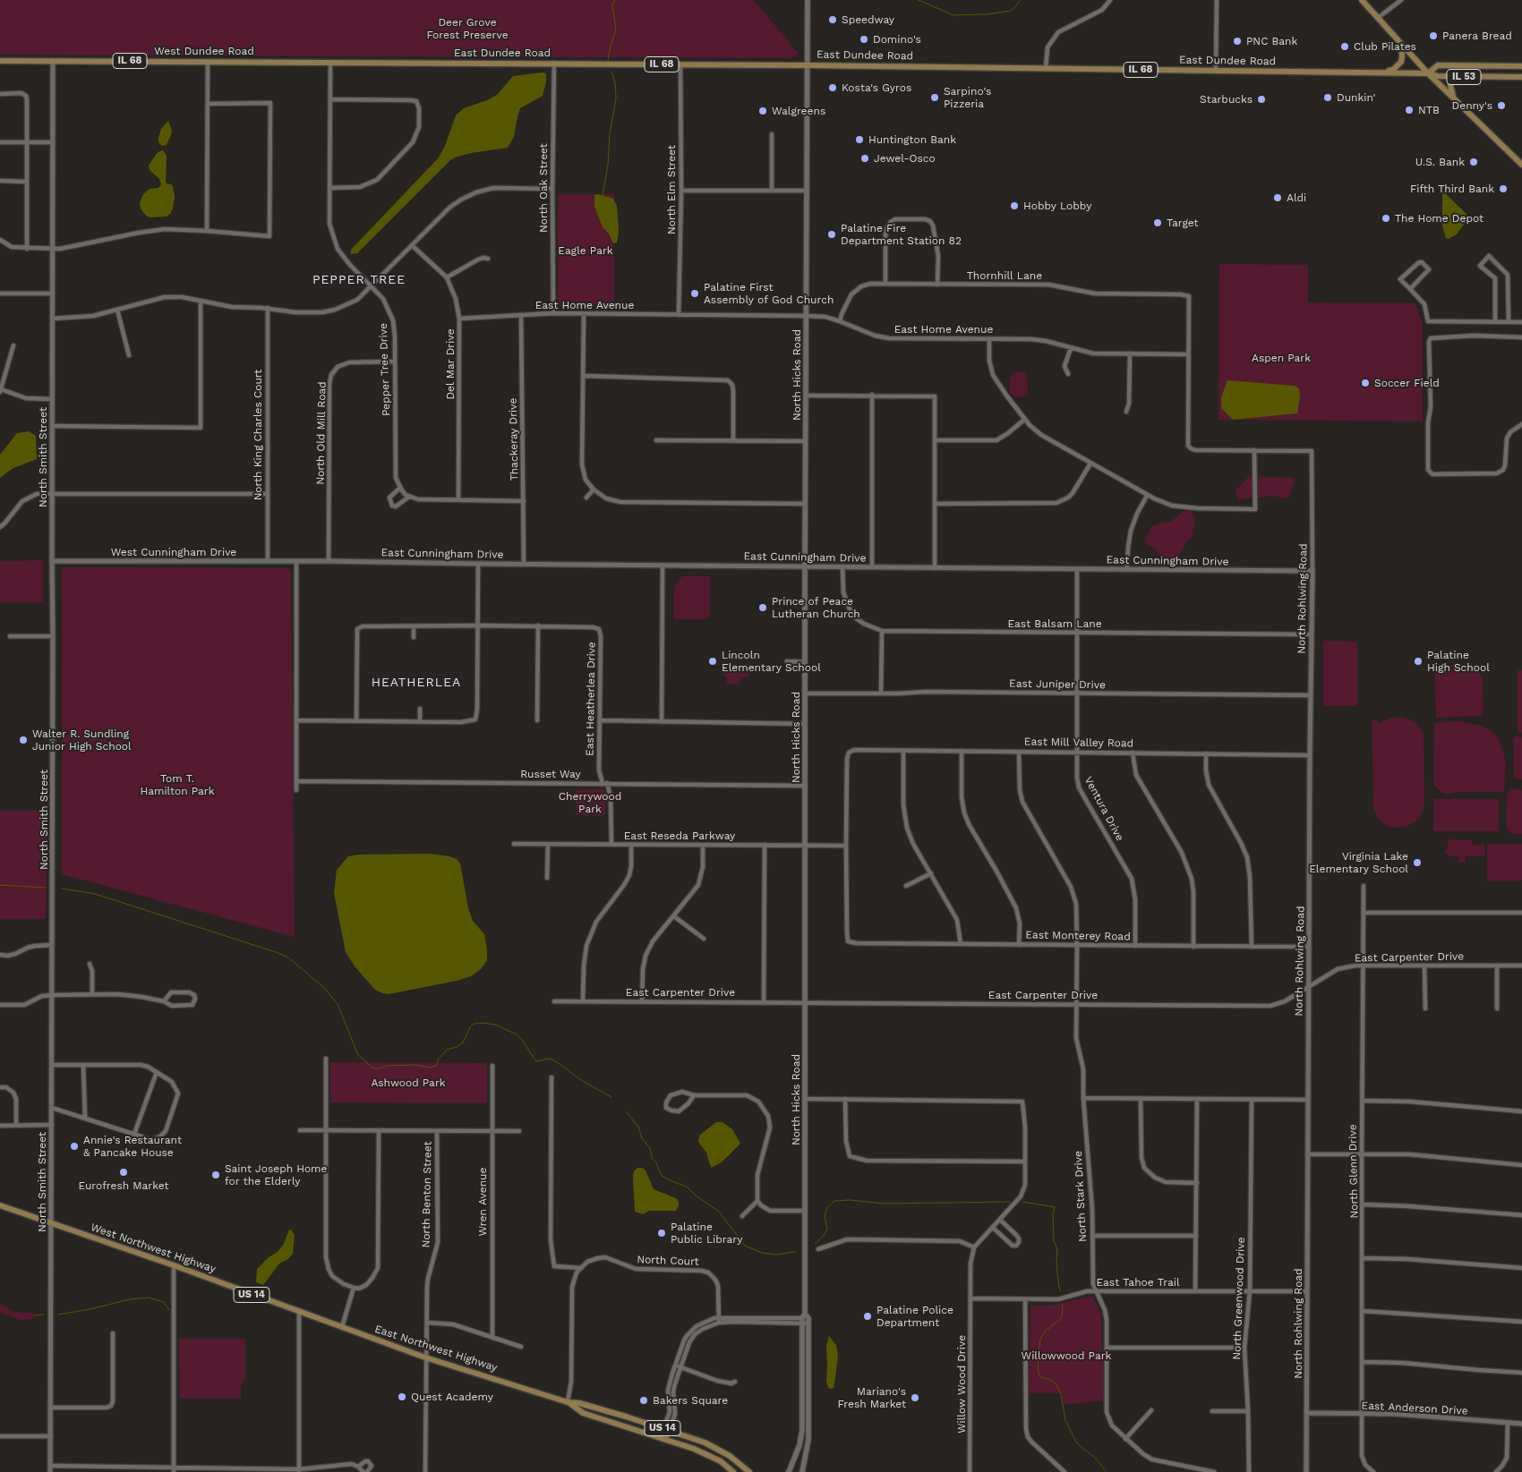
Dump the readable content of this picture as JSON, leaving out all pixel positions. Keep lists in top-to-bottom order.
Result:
{
  "streets": {
    "main road": [
      "West Dundee Road",
      "East Dundee Road",
      "IL 68",
      "IL 53",
      "North Hicks Road",
      "West Northwest Highway",
      "US 14",
      "East Northwest Highway"
    ],
    "street": [
      "North Oak Street",
      "North Elm Street",
      "Thornhill Lane",
      "East Home Avenue",
      "Del Mar Drive",
      "Pepper Tree Drive",
      "North Old Mill Road",
      "North King Charles Court",
      "Thackeray Drive",
      "North Smith Street",
      "West Cunningham Drive",
      "East Cunningham Drive",
      "North Rohlwing Road",
      "East Balsam Lane",
      "East Juniper Drive",
      "East Heatherlea Drive",
      "East Mill Valley Road",
      "Russet Way",
      "Ventura Drive",
      "East Reseda Parkway",
      "East Monterey Road",
      "East Carpenter Drive",
      "North Glenn Drive",
      "North Benton Street",
      "North Stark Drive",
      "Wren Avenue",
      "North Court",
      "East Tahoe Trail",
      "North Greenwood Drive",
      "Willow Wood Drive",
      "East Anderson Drive"
    ]
  },
  "crossings": [
    ["West Dundee Road", "East Dundee Road"],
    ["West Dundee Road", "North Smith Street"],
    ["East Dundee Road", "North Oak Street"],
    ["East Dundee Road", "North Elm Street"],
    ["East Dundee Road", "Pepper Tree Drive"],
    ["East Dundee Road", "North Hicks Road"],
    ["North Oak Street", "East Home Avenue"],
    ["North Elm Street", "East Home Avenue"],
    ["Thornhill Lane", "East Home Avenue"],
    ["East Home Avenue", "Del Mar Drive"],
    ["East Home Avenue", "North Hicks Road"],
    ["East Home Avenue", "Thackeray Drive"],
    ["Pepper Tree Drive", "North Old Mill Road"],
    ["North Hicks Road", "East Cunningham Drive"],
    ["North Hicks Road", "East Juniper Drive"],
    ["North Hicks Road", "Russet Way"],
    ["North Hicks Road", "East Reseda Parkway"],
    ["North Hicks Road", "East Carpenter Drive"],
    ["North Old Mill Road", "East Cunningham Drive"],
    ["North King Charles Court", "West Cunningham Drive"],
    ["Thackeray Drive", "East Cunningham Drive"],
    ["North Smith Street", "West Cunningham Drive"],
    ["North Smith Street", "West Northwest Highway"],
    ["West Cunningham Drive", "East Cunningham Drive"],
    ["East Cunningham Drive", "North Rohlwing Road"],
    ["East Cunningham Drive", "East Balsam Lane"],
    ["East Cunningham Drive", "Ventura Drive"],
    ["North Rohlwing Road", "East Balsam Lane"],
    ["North Rohlwing Road", "East Juniper Drive"],
    ["North Rohlwing Road", "East Mill Valley Road"],
    ["North Rohlwing Road", "East Monterey Road"],
    ["North Rohlwing Road", "East Carpenter Drive"],
    ["North Rohlwing Road", "East Tahoe Trail"],
    ["North Rohlwing Road", "East Anderson Drive"],
    ["East Balsam Lane", "Ventura Drive"],
    ["East Juniper Drive", "Ventura Drive"],
    ["East Heatherlea Drive", "Russet Way"],
    ["East Heatherlea Drive", "East Reseda Parkway"],
    ["East Mill Valley Road", "Ventura Drive"],
    ["East Mill Valley Road", "East Reseda Parkway"],
    ["East Mill Valley Road", "East Monterey Road"],
    ["East Mill Valley Road", "North Stark Drive"],
    ["Ventura Drive", "East Monterey Road"],
    ["East Reseda Parkway", "East Monterey Road"],
    ["East Monterey Road", "North Stark Drive"],
    ["East Carpenter Drive", "North Glenn Drive"],
    ["East Carpenter Drive", "North Stark Drive"],
    ["North Glenn Drive", "East Anderson Drive"],
    ["North Benton Street", "East Northwest Highway"],
    ["North Stark Drive", "East Tahoe Trail"],
    ["West Northwest Highway", "East Northwest Highway"],
    ["East Tahoe Trail", "North Greenwood Drive"],
    ["East Tahoe Trail", "Willow Wood Drive"]
  ],
  "districts": ["PEPPER TREE", "HEATHERLEA"],
  "parks": [
    "Deer Grove Forest Preserve",
    "Eagle Park",
    "Aspen Park",
    "Tom T. Hamilton Park",
    "Cherrywood Park",
    "Ashwood Park",
    "Willowwood Park"
  ],
  "places": [
    "Speedway",
    "Panera Bread",
    "Domino's",
    "PNC Bank",
    "Club Pilates",
    "Kosta's Gyros",
    "Sarpino's Pizzeria",
    "Dunkin'",
    "Starbucks",
    "Denny's",
    "NTB",
    "Walgreens",
    "Huntington Bank",
    "Jewel-Osco",
    "U.S. Bank",
    "Fifth Third Bank",
    "Aldi",
    "Hobby Lobby",
    "The Home Depot",
    "Target",
    "Palatine Fire Department Station 82",
    "Palatine First Assembly of God Church",
    "Soccer Field",
    "Prince of Peace Lutheran Church",
    "Lincoln Elementary School",
    "Palatine High School",
    "Walter R. Sundling Junior High School",
    "Virginia Lake Elementary School",
    "Annie's Restaurant & Pancake House",
    "Eurofresh Market",
    "Saint Joseph Home for the Elderly",
    "Palatine Public Library",
    "Palatine Police Department",
    "Quest Academy",
    "Mariano's Fresh Market",
    "Bakers Square"
  ]
}
